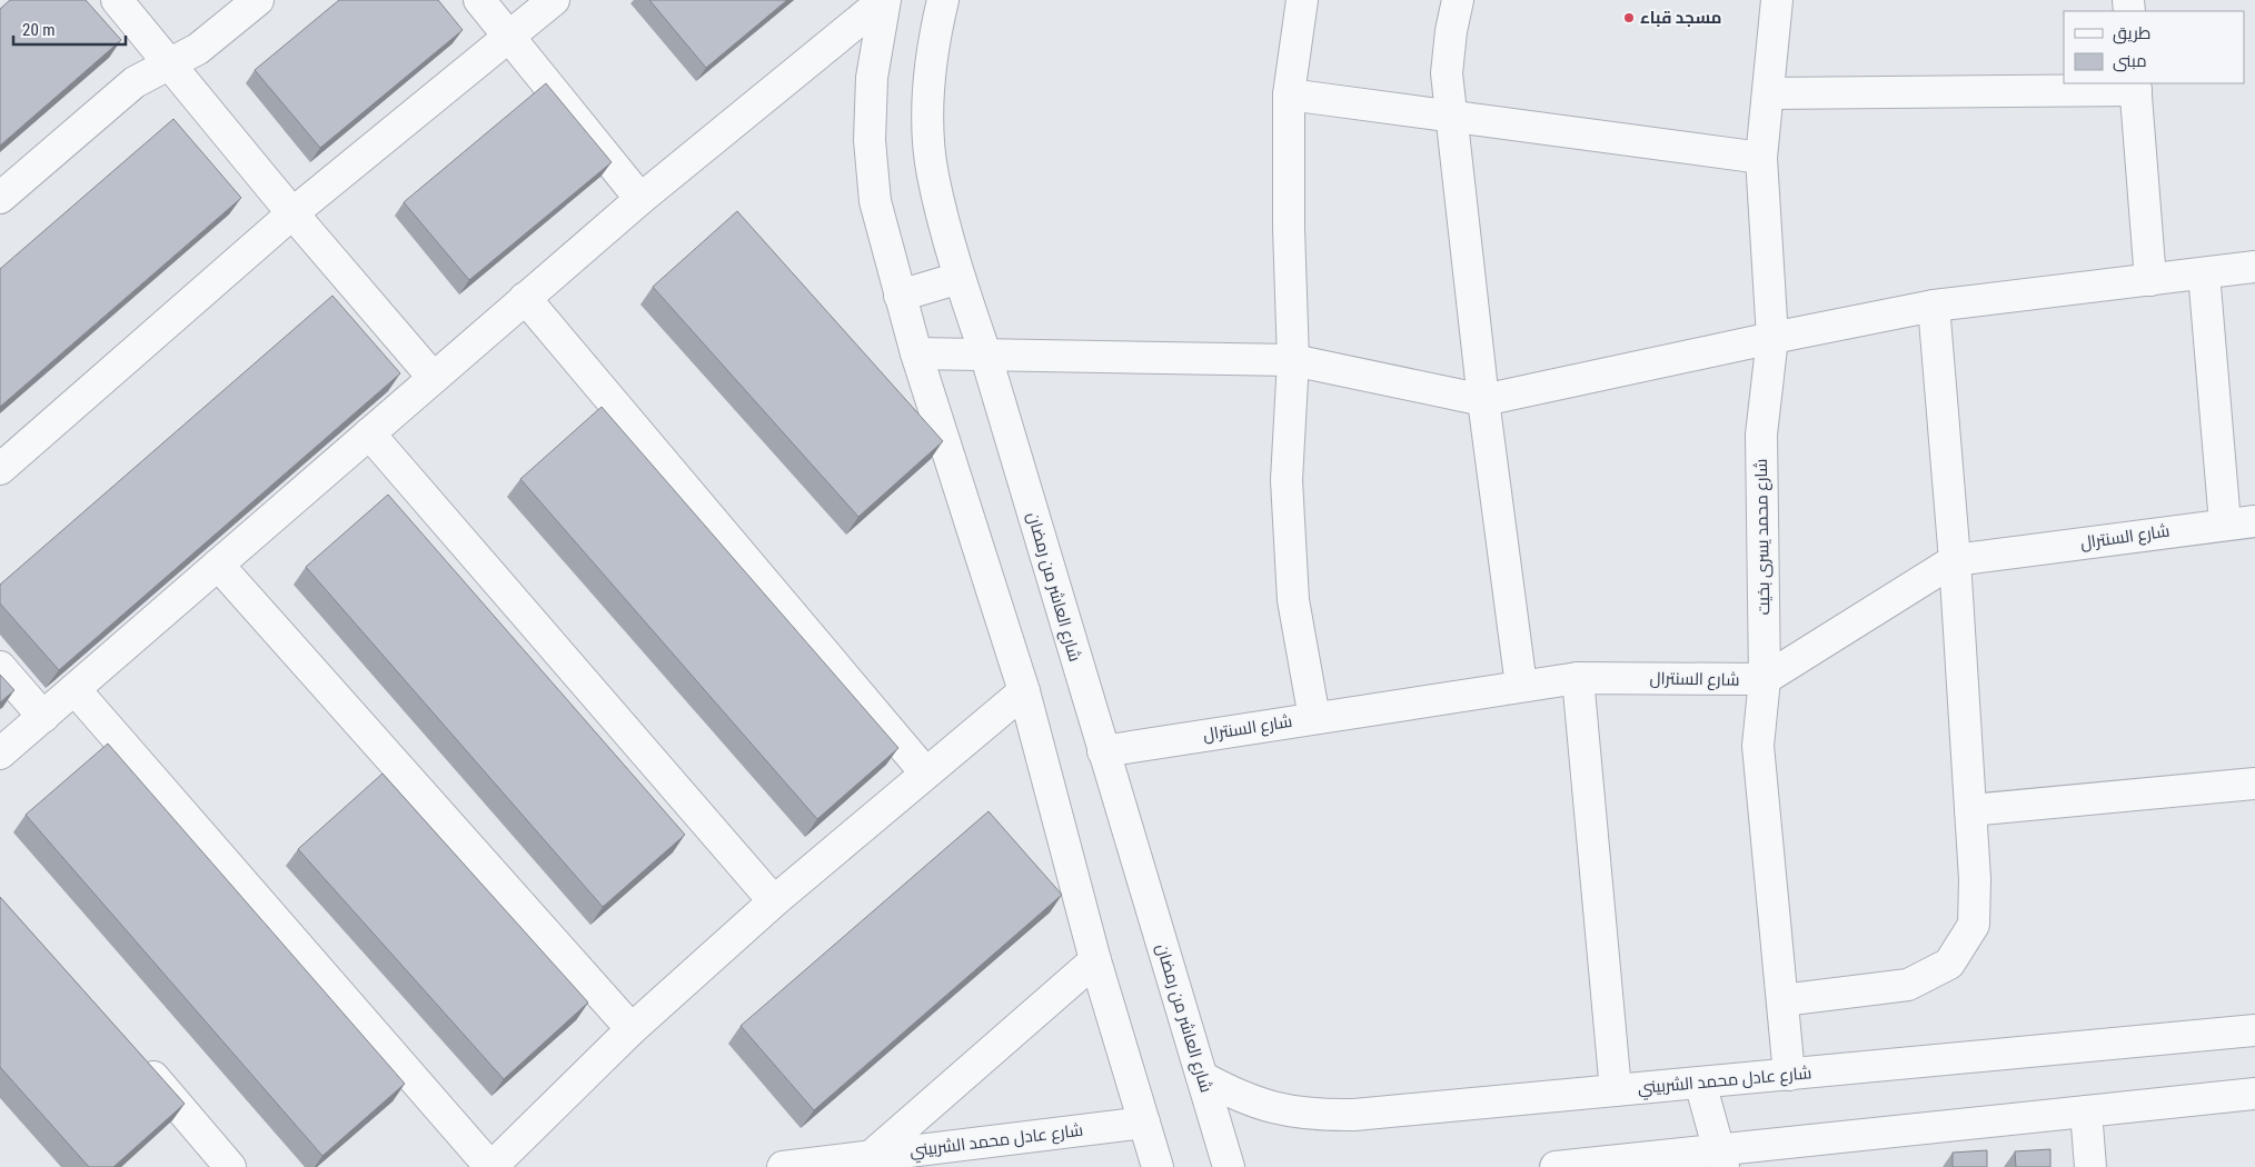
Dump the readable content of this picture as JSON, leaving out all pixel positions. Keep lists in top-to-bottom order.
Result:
{
  "streets": {
    "street": [
      "شارع محمد يسرى بخيت",
      "شارع السنترال",
      "شارع العاشر من رمضان",
      "شارع عادل محمد الشربيني"
    ]
  },
  "crossings": [
    ["شارع محمد يسرى بخيت", "شارع السنترال"],
    ["شارع محمد يسرى بخيت", "شارع عادل محمد الشربيني"],
    ["شارع السنترال", "شارع العاشر من رمضان"],
    ["شارع العاشر من رمضان", "شارع عادل محمد الشربيني"]
  ],
  "places": ["مسجد قباء"],
  "legend": ["طريق", "مبنى"],
  "scale_bar": "20 m"
}
